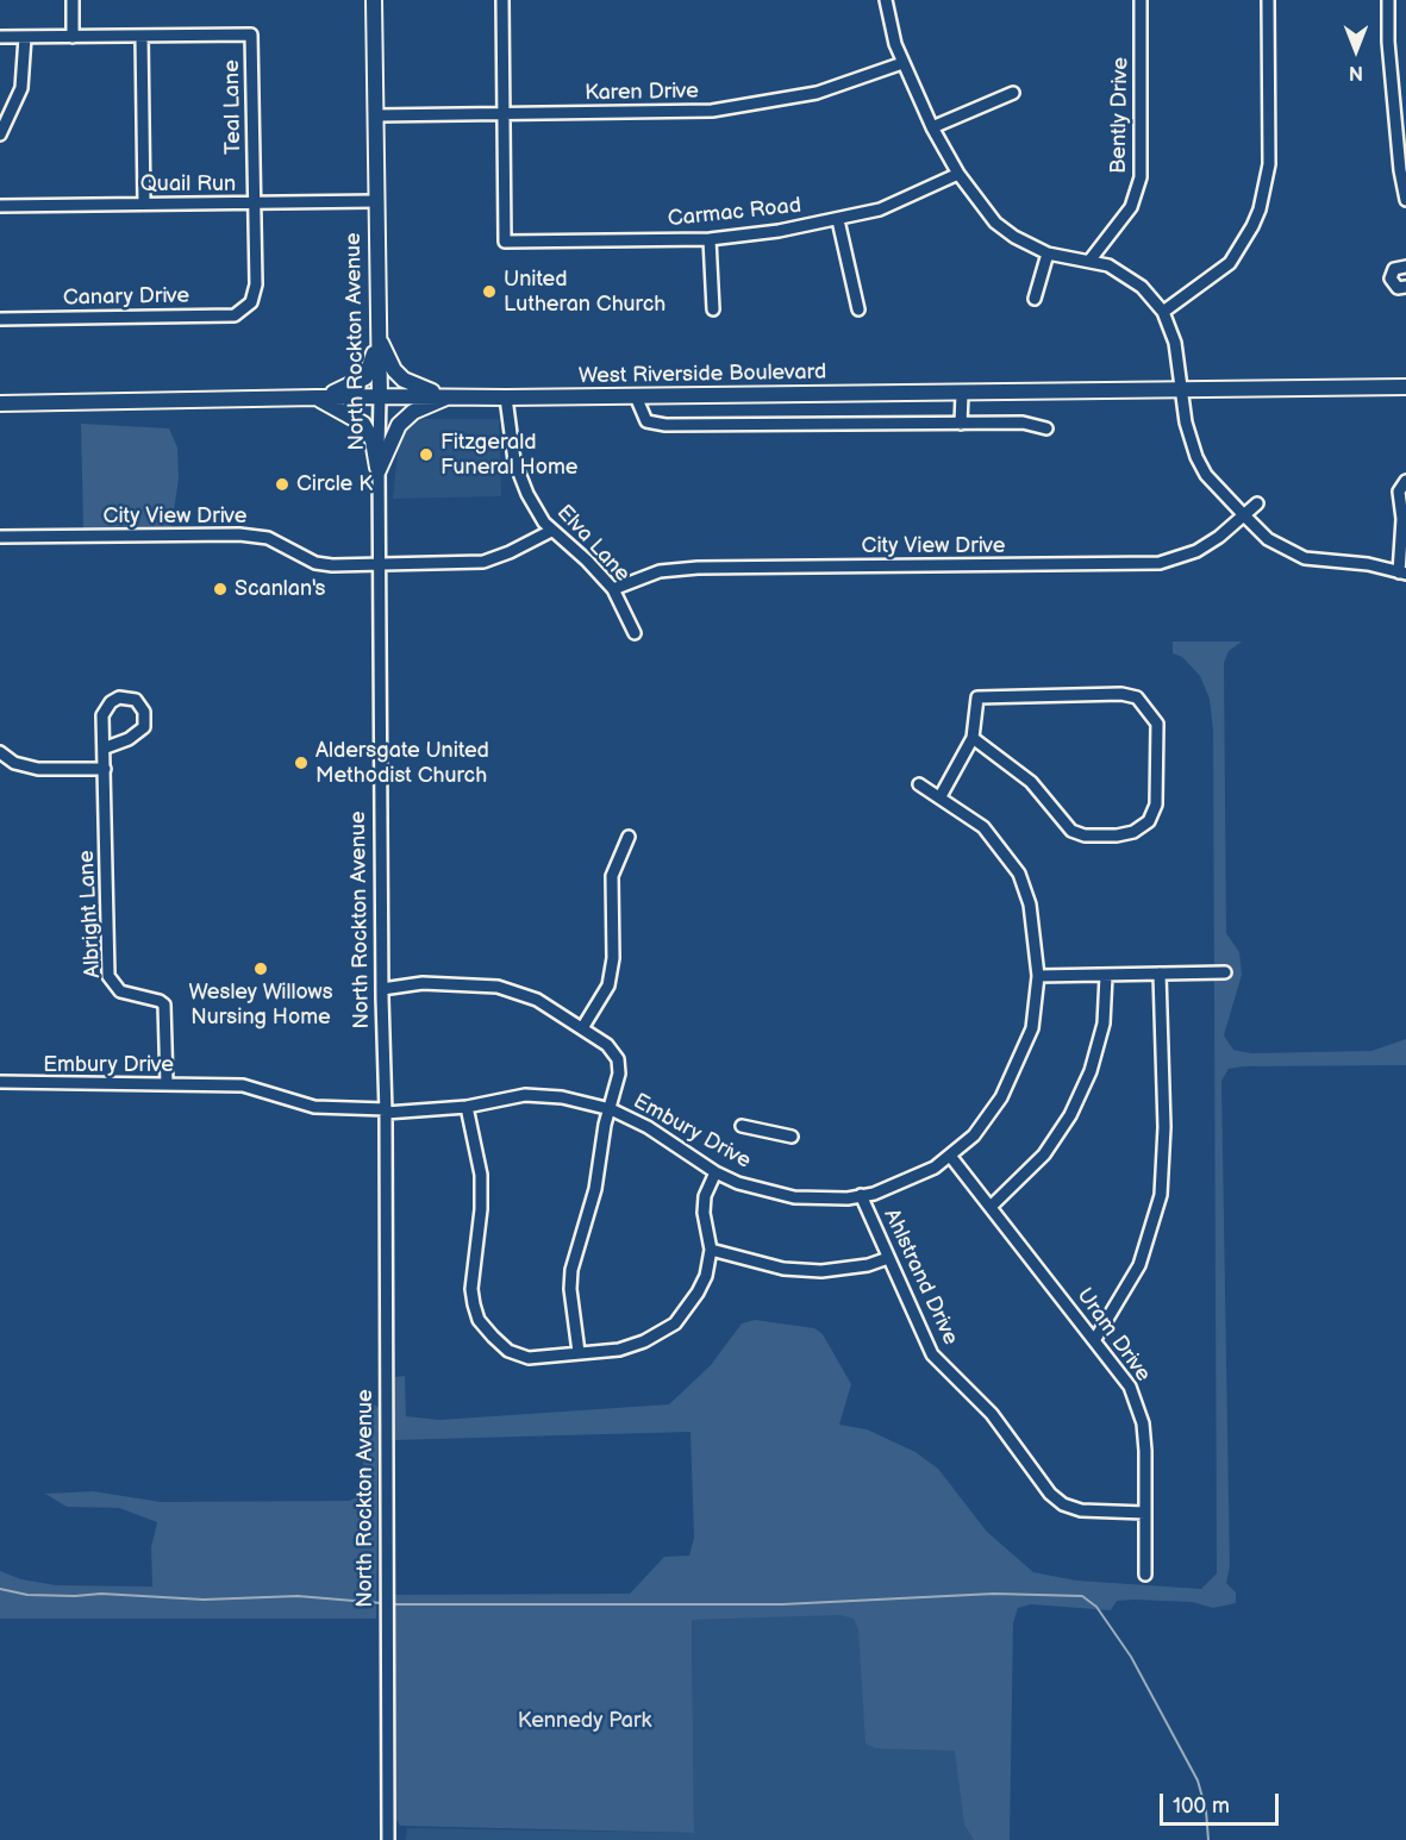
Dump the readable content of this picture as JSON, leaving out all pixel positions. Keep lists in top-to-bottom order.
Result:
{
  "streets": {
    "main road": ["North Rockton Avenue", "West Riverside Boulevard"],
    "street": [
      "Karen Drive",
      "Teal Lane",
      "Bently Drive",
      "Quail Run",
      "Carmac Road",
      "Canary Drive",
      "City View Drive",
      "Elva Lane",
      "Albright Lane",
      "Embury Drive",
      "Ahlstrand Drive",
      "Uram Drive"
    ]
  },
  "crossings": [
    ["Karen Drive", "Carmac Road"],
    ["Karen Drive", "North Rockton Avenue"],
    ["Teal Lane", "Quail Run"],
    ["Teal Lane", "Canary Drive"],
    ["Quail Run", "North Rockton Avenue"],
    ["North Rockton Avenue", "West Riverside Boulevard"],
    ["North Rockton Avenue", "City View Drive"],
    ["North Rockton Avenue", "Embury Drive"],
    ["West Riverside Boulevard", "Elva Lane"],
    ["City View Drive", "Elva Lane"],
    ["Albright Lane", "Embury Drive"],
    ["Embury Drive", "Ahlstrand Drive"],
    ["Embury Drive", "Uram Drive"],
    ["Ahlstrand Drive", "Uram Drive"]
  ],
  "parks": ["Kennedy Park"],
  "places": [
    "United Lutheran Church",
    "Fitzgerald Funeral Home",
    "Circle K",
    "Scanlan's",
    "Aldersgate United Methodist Church",
    "Wesley Willows Nursing Home"
  ],
  "scale_bar": "100 m",
  "north": "bottom"
}
